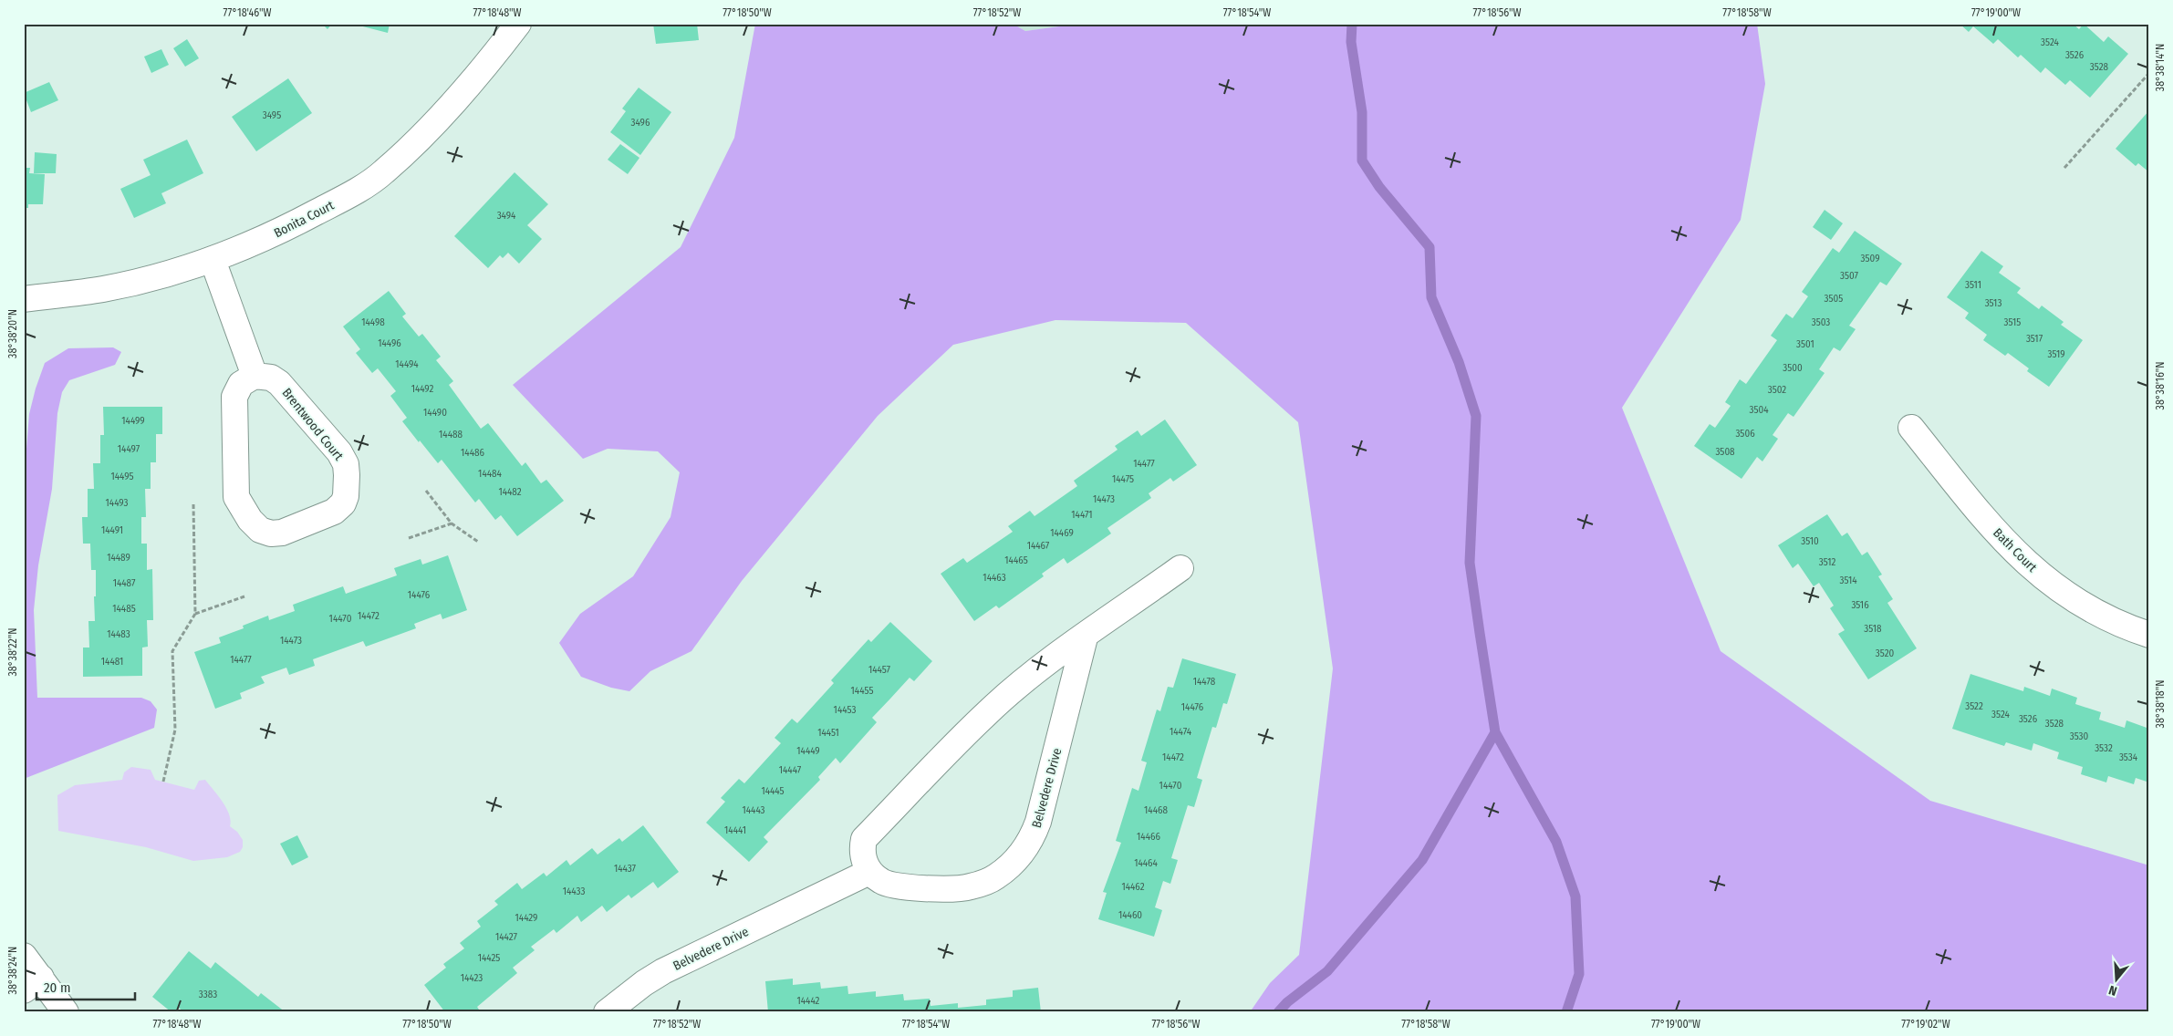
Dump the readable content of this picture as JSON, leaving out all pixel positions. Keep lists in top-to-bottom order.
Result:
{
  "streets": {
    "street": [
      "Bonita Court",
      "Brentwood Court",
      "Bath Court",
      "Belvedere Drive"
    ]
  },
  "house_numbers": [
    "3524",
    "3526",
    "3528",
    "3495",
    "3496",
    "3494",
    "3509",
    "3507",
    "3511",
    "3505",
    "3513",
    "14498",
    "3503",
    "3515",
    "3517",
    "14496",
    "3501",
    "3519",
    "14494",
    "3500",
    "14492",
    "3502",
    "3504",
    "14490",
    "14499",
    "3506",
    "14488",
    "14497",
    "3508",
    "14486",
    "14477",
    "14484",
    "14495",
    "14475",
    "14482",
    "14473",
    "14493",
    "14471",
    "14491",
    "14469",
    "3510",
    "14467",
    "14489",
    "14465",
    "3512",
    "14463",
    "3514",
    "14487",
    "14476",
    "3516",
    "14485",
    "14472",
    "14470",
    "3518",
    "14483",
    "14473",
    "3520",
    "14477",
    "14481",
    "14457",
    "14478",
    "14455",
    "3522",
    "14476",
    "14453",
    "3524",
    "3526",
    "3528",
    "14474",
    "14451",
    "3530",
    "3532",
    "14449",
    "14472",
    "3534",
    "14447",
    "14470",
    "14445",
    "14443",
    "14468",
    "14441",
    "14466",
    "14464",
    "14437",
    "14462",
    "14433",
    "14460",
    "14429",
    "14427",
    "14425",
    "14423",
    "3383",
    "14442"
  ],
  "scale_bar": "20 m",
  "north": "bottom",
  "coordinates": [
    "77°18'46\"W",
    "77°18'48\"W",
    "77°18'50\"W",
    "77°18'52\"W",
    "77°18'54\"W",
    "77°18'56\"W",
    "77°18'58\"W",
    "77°19'00\"W",
    "38°38'14\"N",
    "38°38'20\"N",
    "38°38'16\"N",
    "38°38'22\"N",
    "38°38'18\"N",
    "38°38'24\"N",
    "77°19'02\"W"
  ]
}
